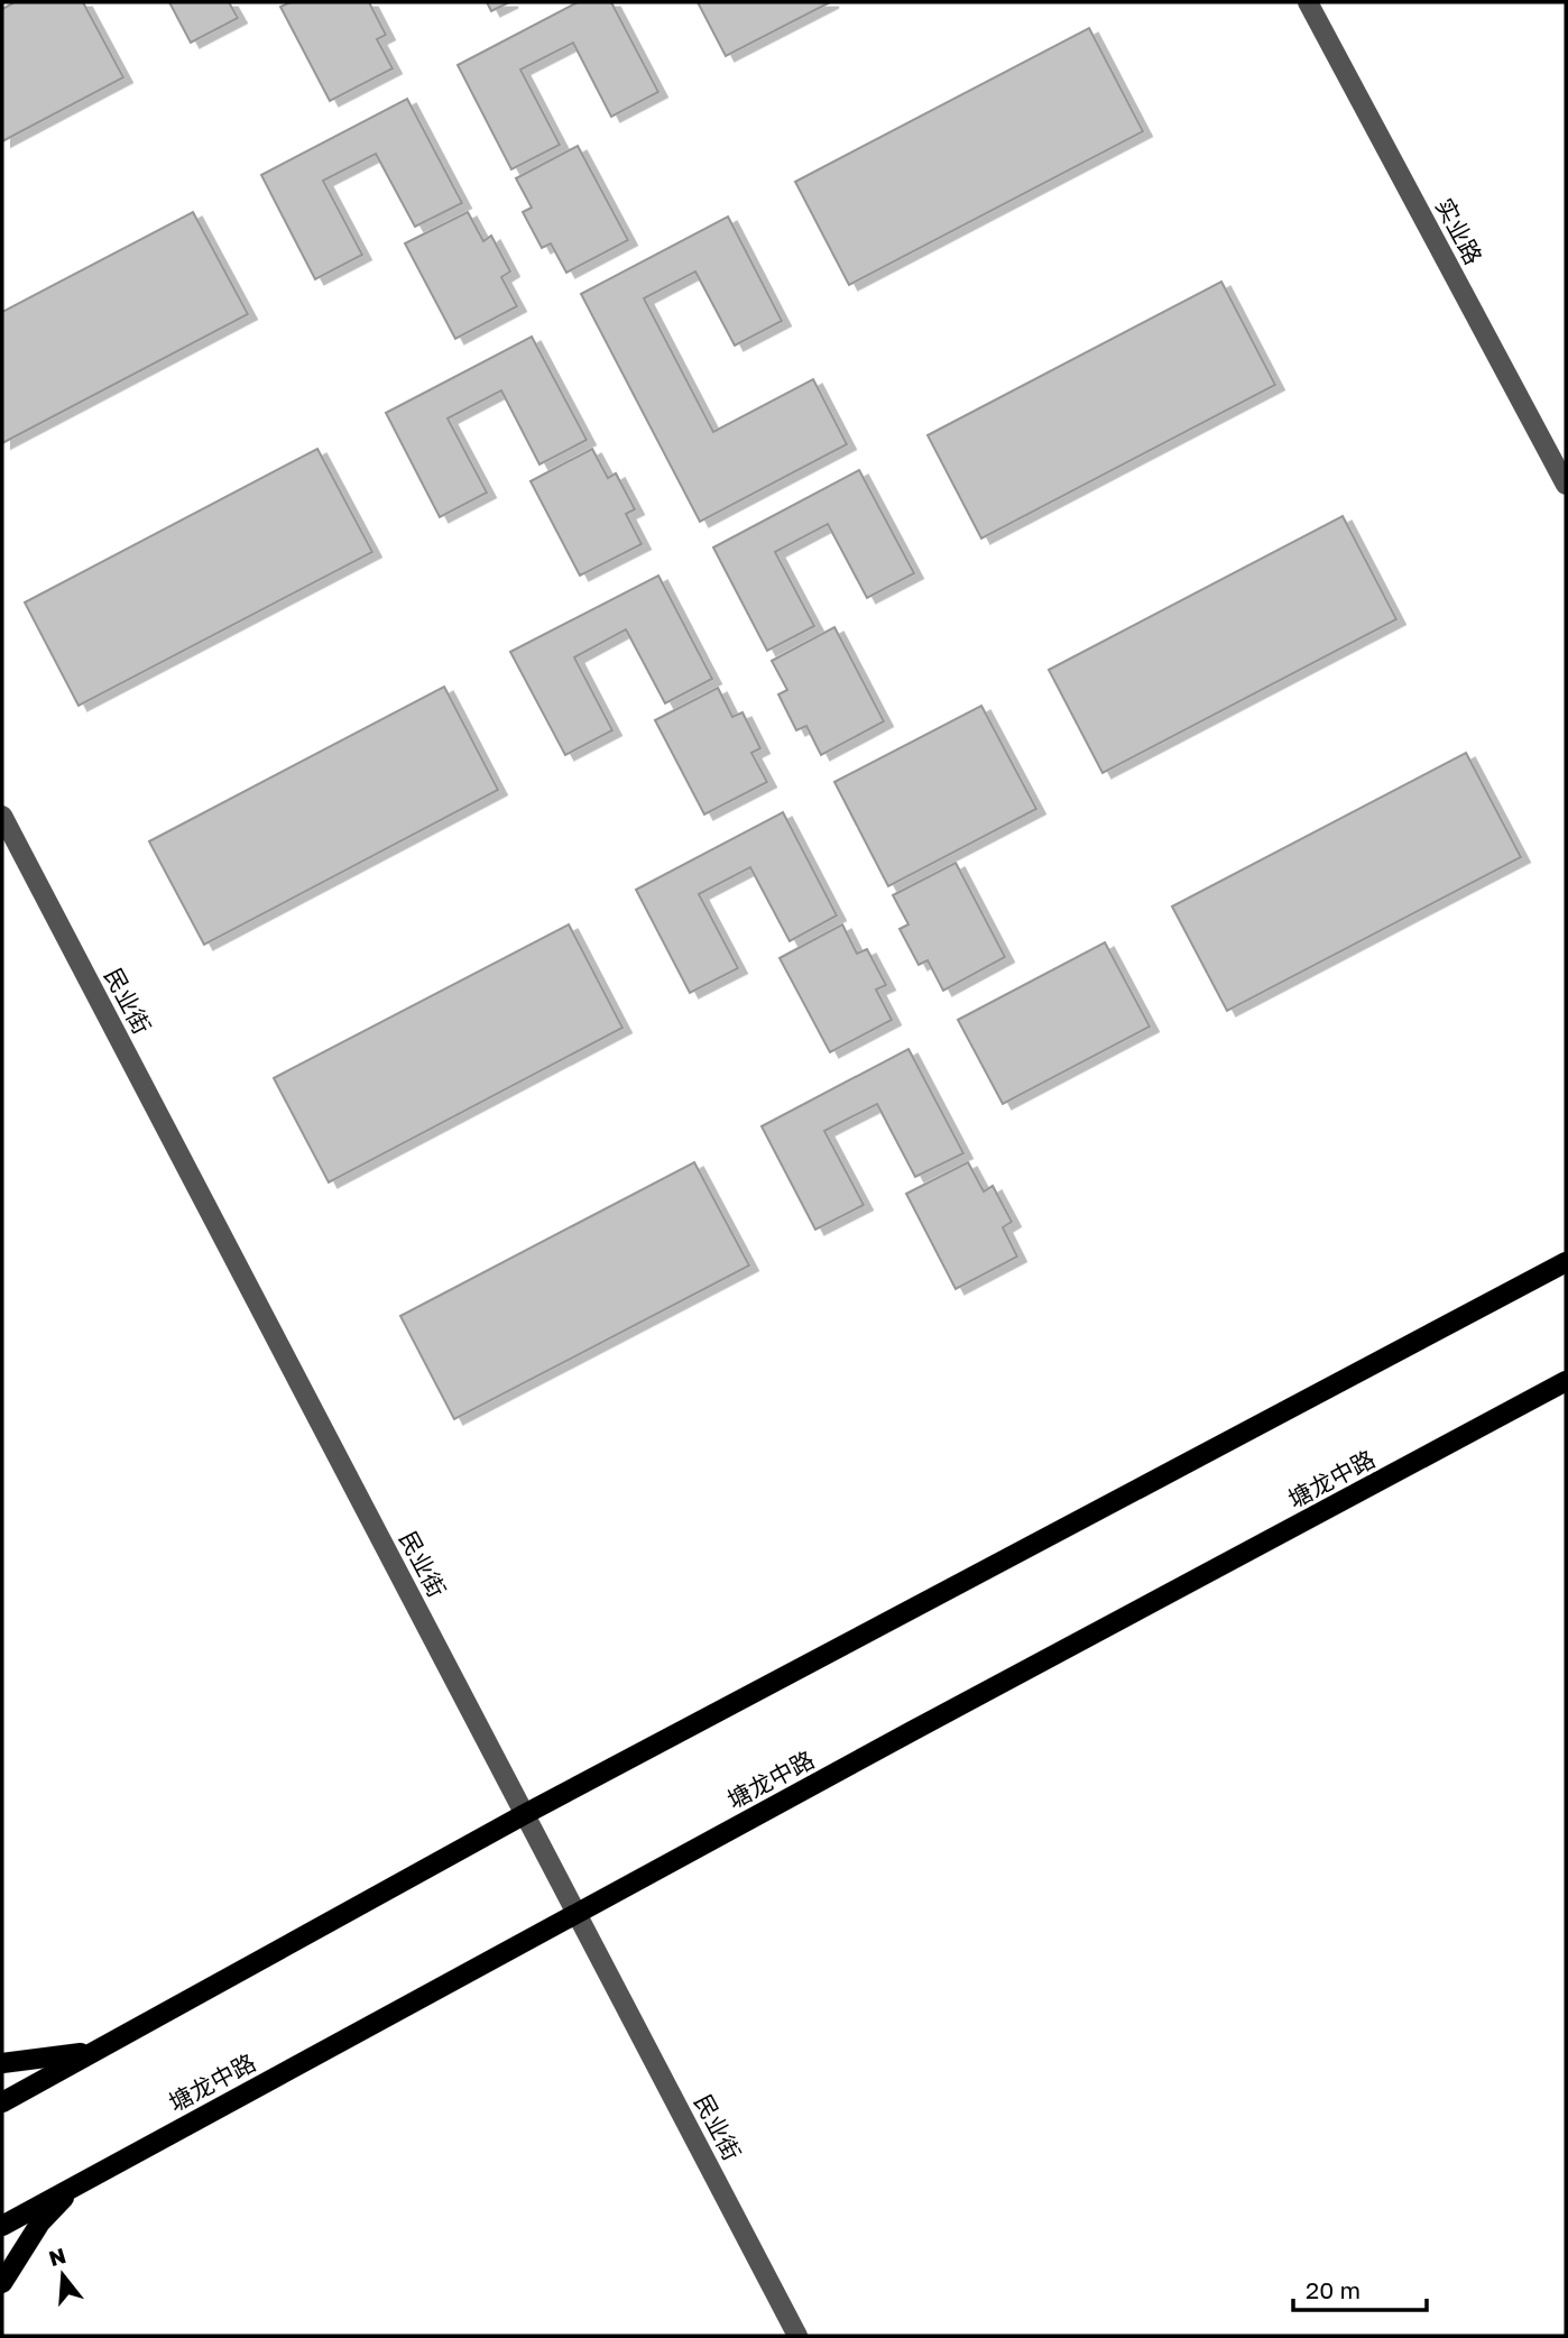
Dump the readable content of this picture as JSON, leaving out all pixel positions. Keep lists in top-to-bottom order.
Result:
{
  "streets": {
    "main road": ["塘龙中路"],
    "street": ["实业路", "民业街"]
  },
  "crossings": [
    ["民业街", "塘龙中路"]
  ],
  "scale_bar": "20 m",
  "north": "top"
}
